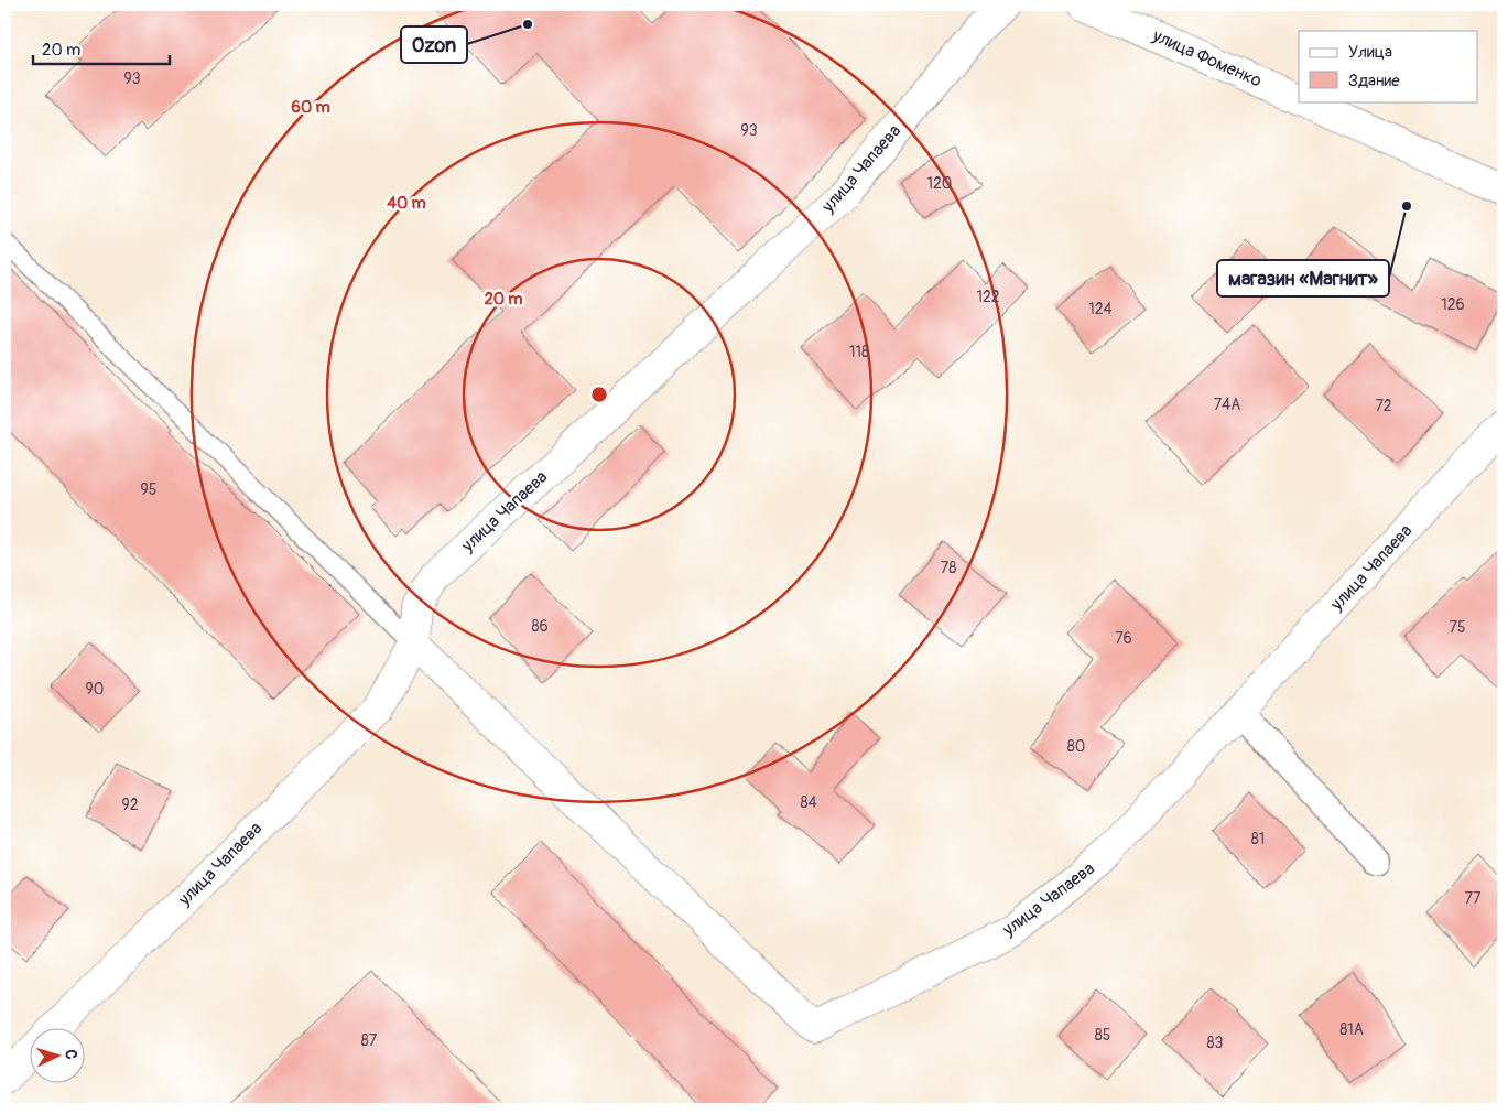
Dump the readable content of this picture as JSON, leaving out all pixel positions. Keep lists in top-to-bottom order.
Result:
{
  "streets": {
    "street": ["улица Фоменко", "улица Чапаева"]
  },
  "places": ["Ozon", "магазин «Магнит»"],
  "house_numbers": [
    "93",
    "93",
    "120",
    "122",
    "126",
    "124",
    "118",
    "74А",
    "72",
    "95",
    "78",
    "86",
    "75",
    "76",
    "90",
    "80",
    "84",
    "92",
    "81",
    "77",
    "81А",
    "85",
    "87",
    "83"
  ],
  "legend": ["Улица", "Здание"],
  "scale_bar": "20 m",
  "north": "right",
  "rings": ["60 m", "40 m", "20 m"]
}
